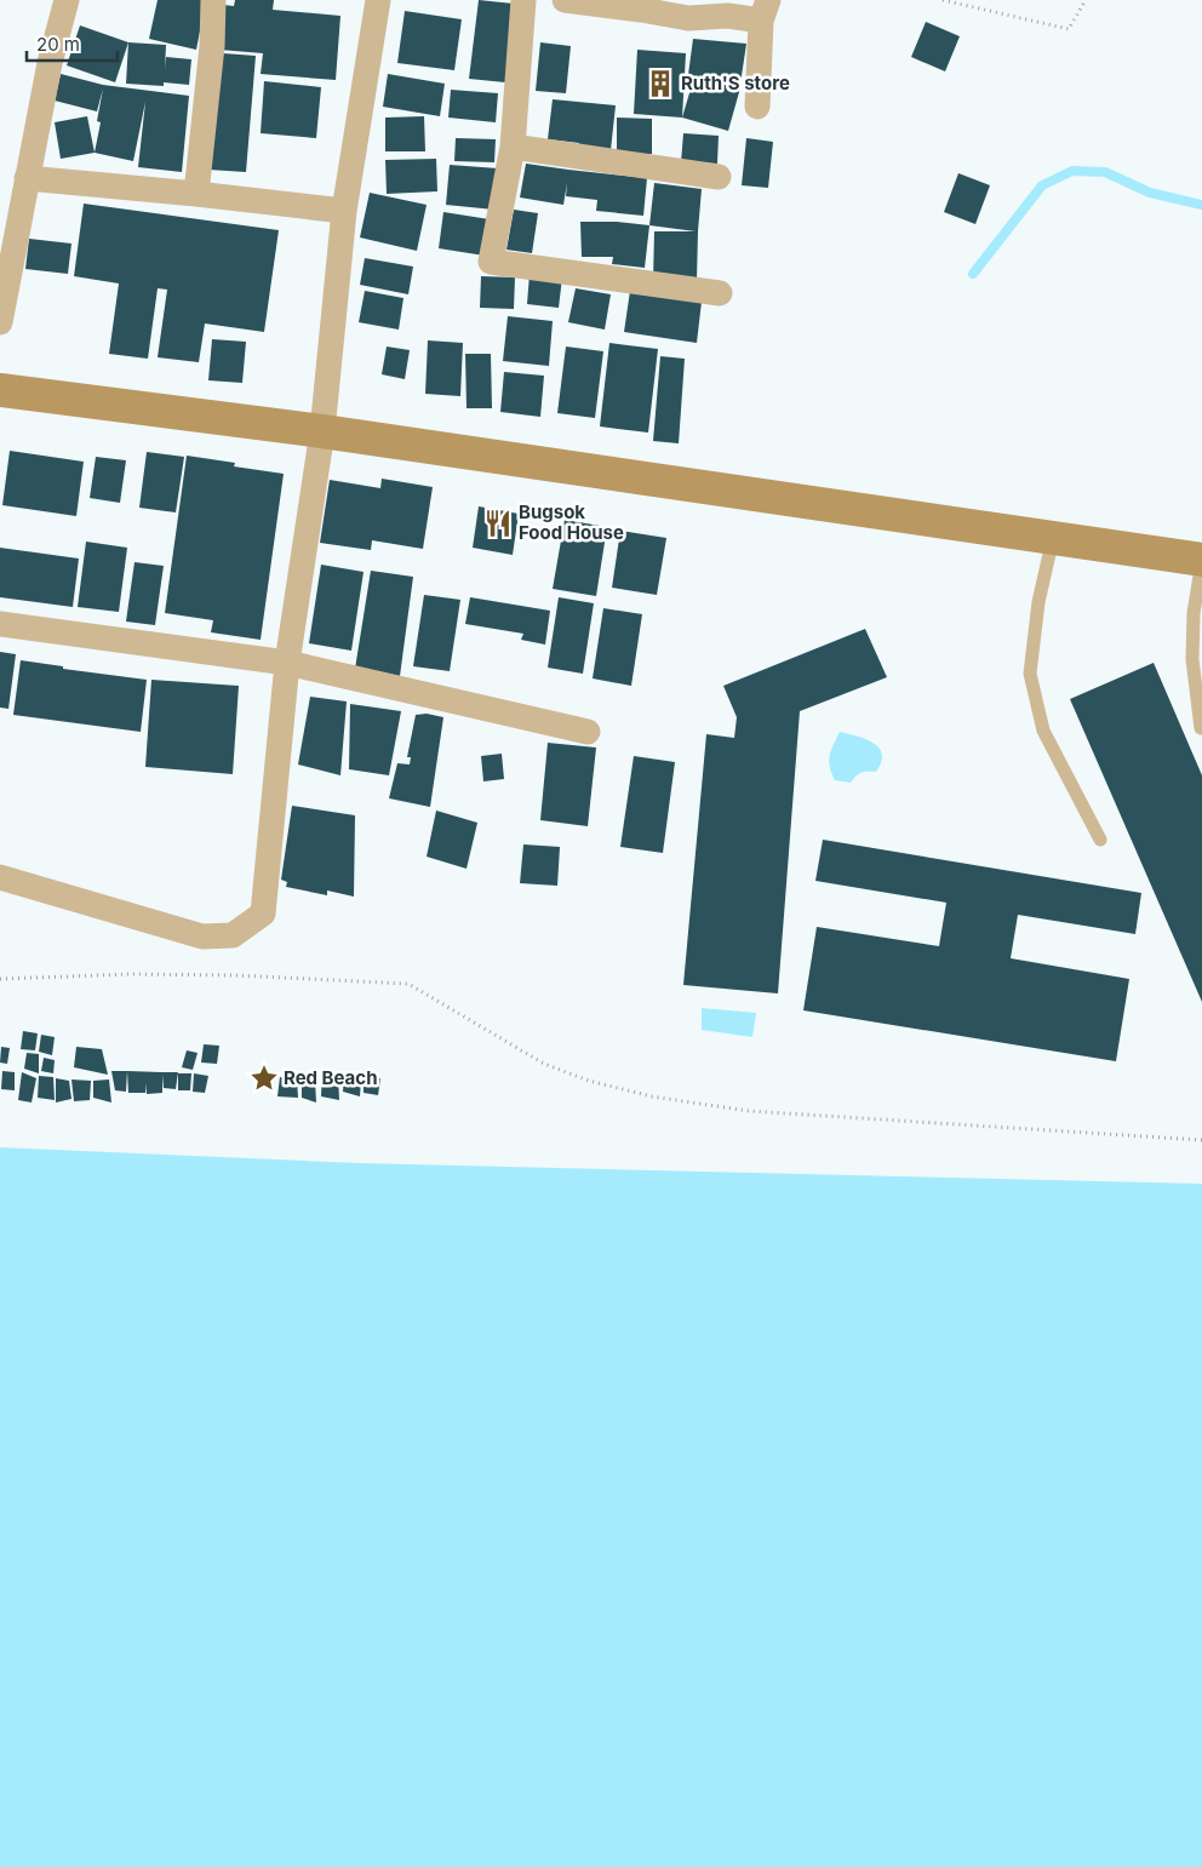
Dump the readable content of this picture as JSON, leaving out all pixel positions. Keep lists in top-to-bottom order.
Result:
{
  "places": {
    "building": ["Ruth'S store"],
    "restaurant": ["Bugsok Food House"],
    "place": ["Red Beach"]
  },
  "scale_bar": "20 m"
}
